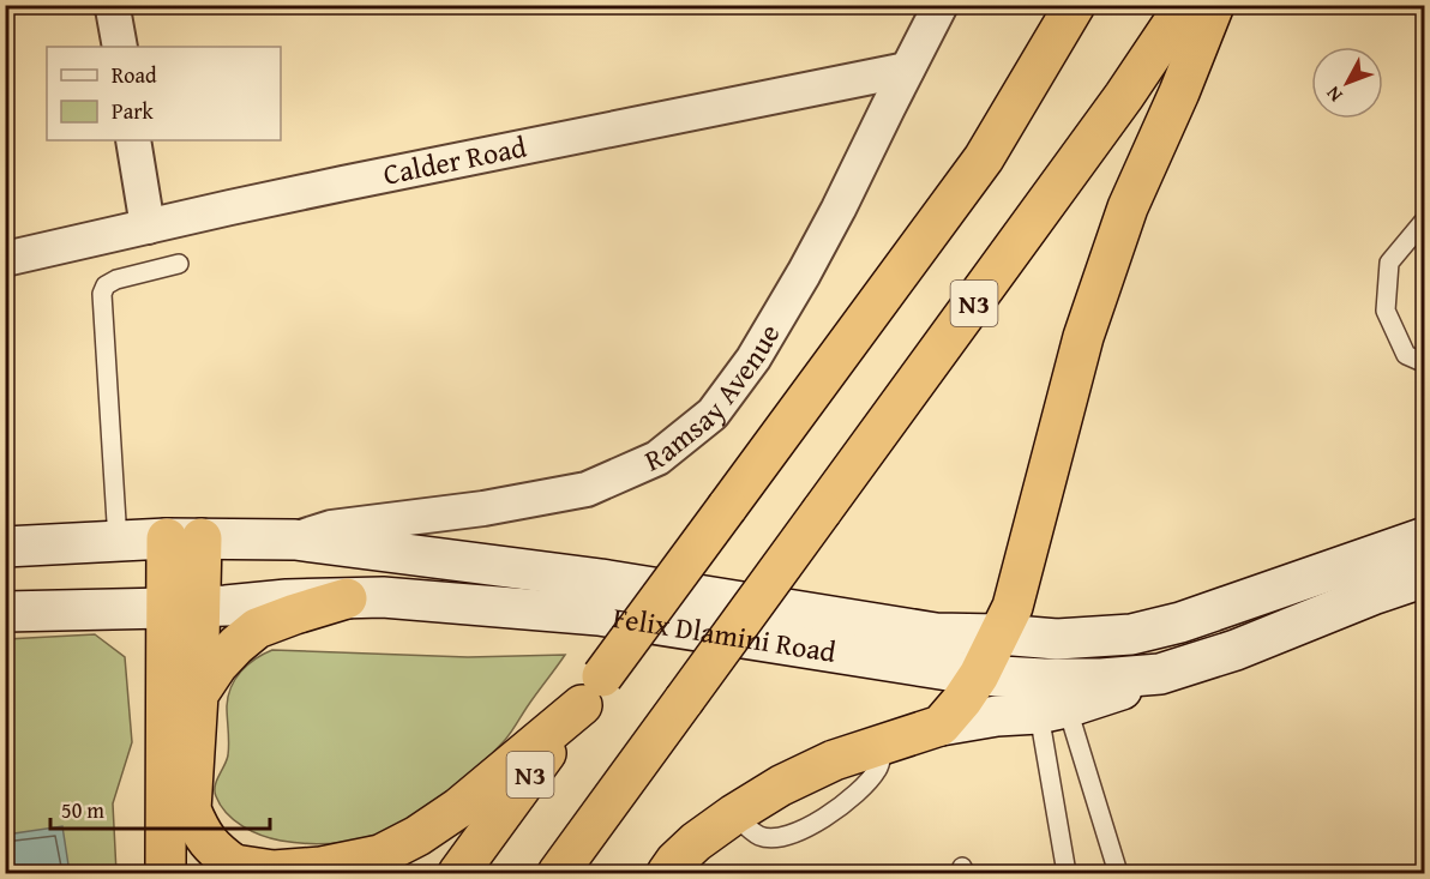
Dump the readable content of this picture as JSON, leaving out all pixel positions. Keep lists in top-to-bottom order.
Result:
{
  "streets": {
    "highway": ["N3"],
    "main road": ["Felix Dlamini Road"],
    "street": ["Calder Road", "Ramsay Avenue"]
  },
  "crossings": [
    ["Calder Road", "Ramsay Avenue"],
    ["Ramsay Avenue", "Felix Dlamini Road"]
  ],
  "legend": ["Road", "Park"],
  "scale_bar": "50 m",
  "north": "bottom left"
}
